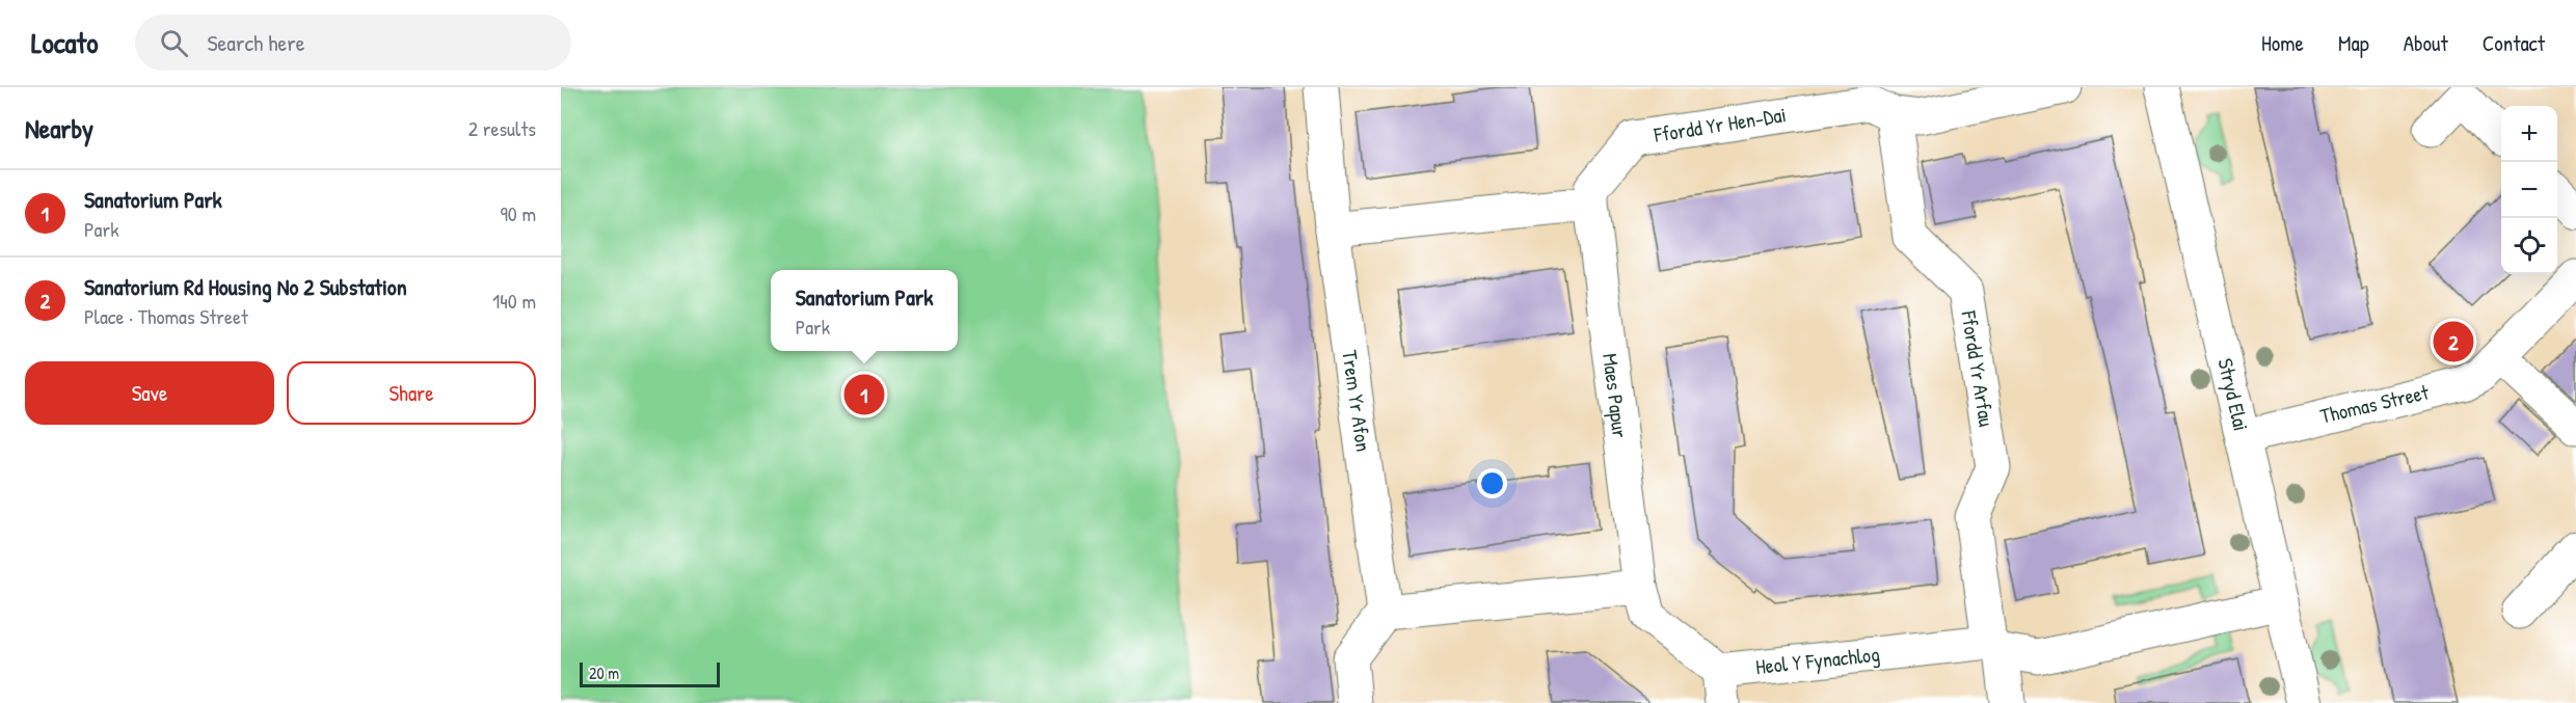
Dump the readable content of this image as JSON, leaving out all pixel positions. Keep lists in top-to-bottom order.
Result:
{
  "streets": {
    "street": [
      "Ffordd Yr Hen-Dai",
      "Ffordd Yr Arfau",
      "Stryd Elai",
      "Maes Papur",
      "Trem Yr Afon",
      "Thomas Street",
      "Heol Y Fynachlog"
    ]
  },
  "crossings": [
    ["Ffordd Yr Hen-Dai", "Ffordd Yr Arfau"],
    ["Ffordd Yr Hen-Dai", "Maes Papur"],
    ["Ffordd Yr Arfau", "Heol Y Fynachlog"],
    ["Stryd Elai", "Thomas Street"],
    ["Stryd Elai", "Heol Y Fynachlog"],
    ["Maes Papur", "Heol Y Fynachlog"]
  ],
  "scale_bar": "20 m",
  "page": {
    "header": "Locato",
    "search": "Search here",
    "nav": [
      "Home",
      "Map",
      "About",
      "Contact"
    ],
    "heading": ["Nearby", "2 results"],
    "map_buttons": ["+", "−"],
    "list": [
      {
        "mark": "1",
        "name": "Sanatorium Park",
        "note": "Park",
        "value": "90 m"
      },
      {
        "mark": "2",
        "name": "Sanatorium Rd Housing No 2 Substation",
        "note": "Place · Thomas Street",
        "value": "140 m"
      }
    ],
    "popup": ["Sanatorium Park", "Park"],
    "pins": ["2", "1"],
    "buttons": ["Save", "Share"],
    "scale": "20 m"
  }
}
